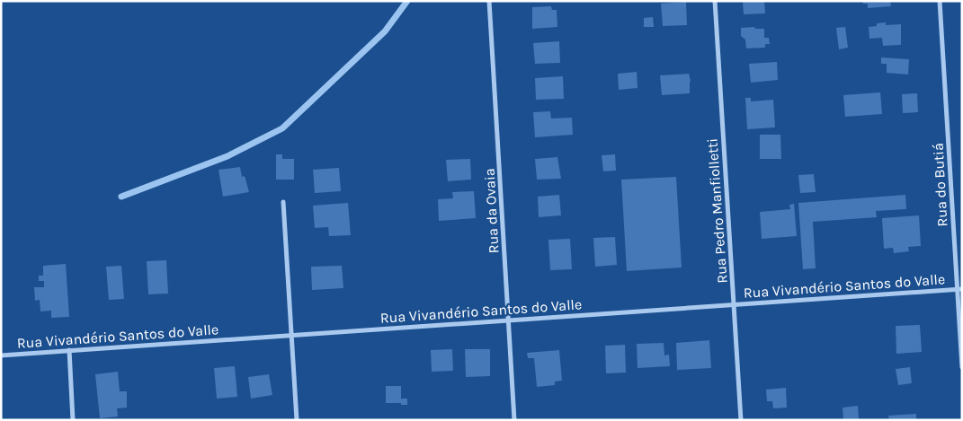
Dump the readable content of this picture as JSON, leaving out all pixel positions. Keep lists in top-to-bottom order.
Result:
{
  "streets": {
    "street": [
      "Rua do Butiá",
      "Rua da Ovaia",
      "Rua Pedro Manfiolletti",
      "Rua Vivandério Santos do Valle"
    ]
  },
  "crossings": [
    ["Rua do Butiá", "Rua Vivandério Santos do Valle"],
    ["Rua da Ovaia", "Rua Vivandério Santos do Valle"],
    ["Rua Pedro Manfiolletti", "Rua Vivandério Santos do Valle"]
  ]
}
